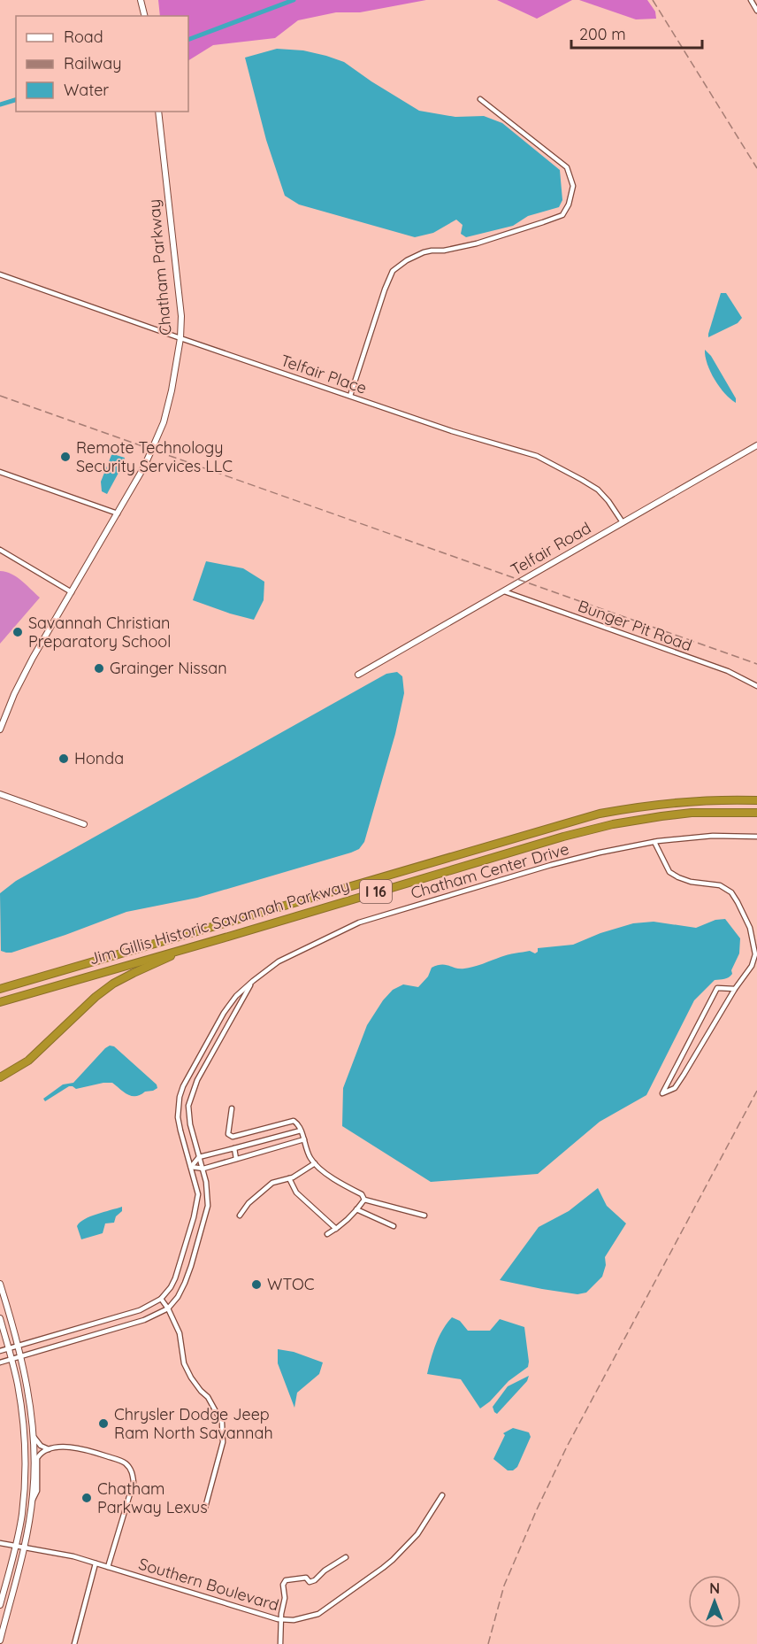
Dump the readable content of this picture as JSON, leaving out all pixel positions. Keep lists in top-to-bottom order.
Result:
{
  "streets": {
    "highway": ["I 16", "Jim Gillis Historic Savannah Parkway"],
    "main road": ["Chatham Parkway", "Telfair Road"],
    "street": [
      "Telfair Place",
      "Bunger Pit Road",
      "Chatham Center Drive",
      "Southern Boulevard"
    ]
  },
  "crossings": [
    ["Chatham Parkway", "Telfair Place"],
    ["Telfair Place", "Telfair Road"],
    ["Telfair Road", "Bunger Pit Road"]
  ],
  "places": [
    "Remote Technology Security Services LLC",
    "Savannah Christian Preparatory School",
    "Grainger Nissan",
    "Honda",
    "WTOC",
    "Chrysler Dodge Jeep Ram North Savannah",
    "Chatham Parkway Lexus"
  ],
  "legend": ["Road", "Railway", "Water"],
  "scale_bar": "200 m",
  "north": "top"
}
